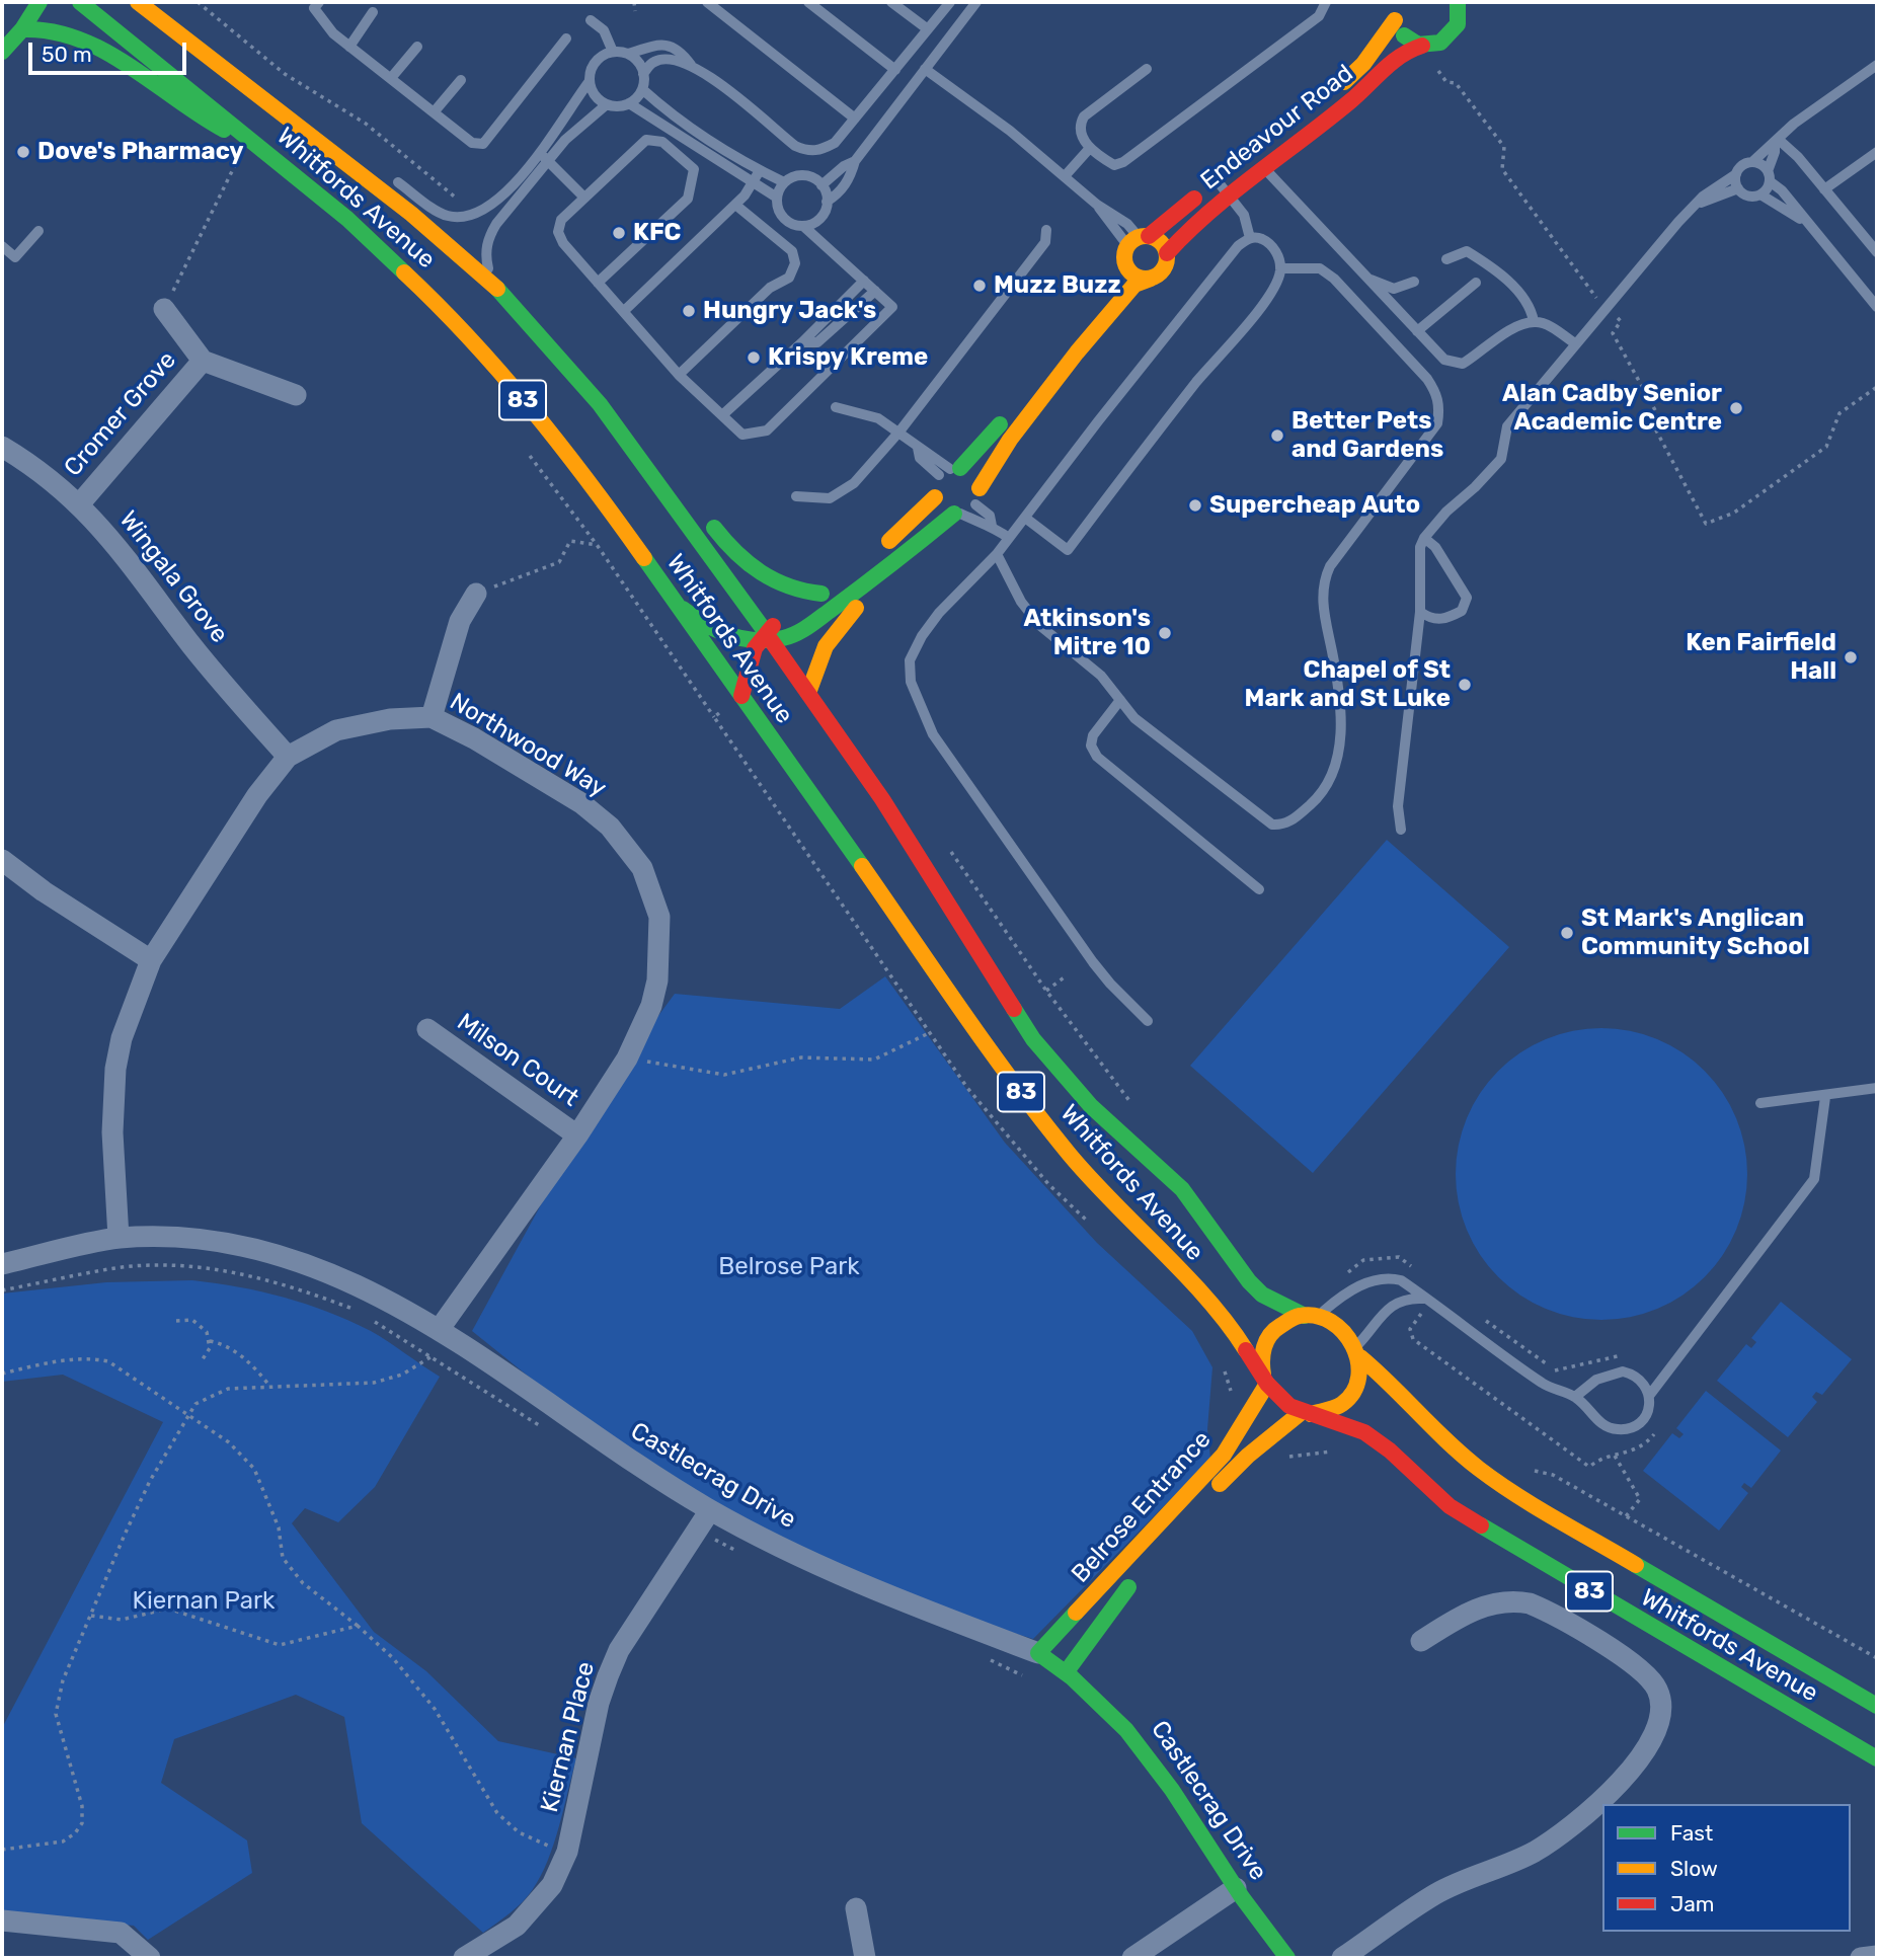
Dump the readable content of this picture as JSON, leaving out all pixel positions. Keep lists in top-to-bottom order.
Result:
{
  "streets": {
    "main road": [
      "Endeavour Road",
      "Whitfords Avenue",
      "83",
      "Castlecrag Drive",
      "Belrose Entrance"
    ],
    "street": [
      "Cromer Grove",
      "Wingala Grove",
      "Northwood Way",
      "Milson Court",
      "Kiernan Place"
    ]
  },
  "crossings": [
    ["Whitfords Avenue", "Belrose Entrance"],
    ["Cromer Grove", "Wingala Grove"],
    ["Wingala Grove", "Northwood Way"],
    ["Northwood Way", "Milson Court"],
    ["Northwood Way", "Castlecrag Drive"],
    ["Castlecrag Drive", "Belrose Entrance"],
    ["Castlecrag Drive", "Kiernan Place"]
  ],
  "parks": ["Belrose Park", "Kiernan Park"],
  "places": [
    "Dove's Pharmacy",
    "KFC",
    "Muzz Buzz",
    "Hungry Jack's",
    "Krispy Kreme",
    "Alan Cadby Senior Academic Centre",
    "Better Pets and Gardens",
    "Supercheap Auto",
    "Atkinson's Mitre 10",
    "Ken Fairfield Hall",
    "Chapel of St Mark and St Luke",
    "St Mark's Anglican Community School"
  ],
  "legend": ["Fast", "Slow", "Jam"],
  "scale_bar": "50 m"
}
